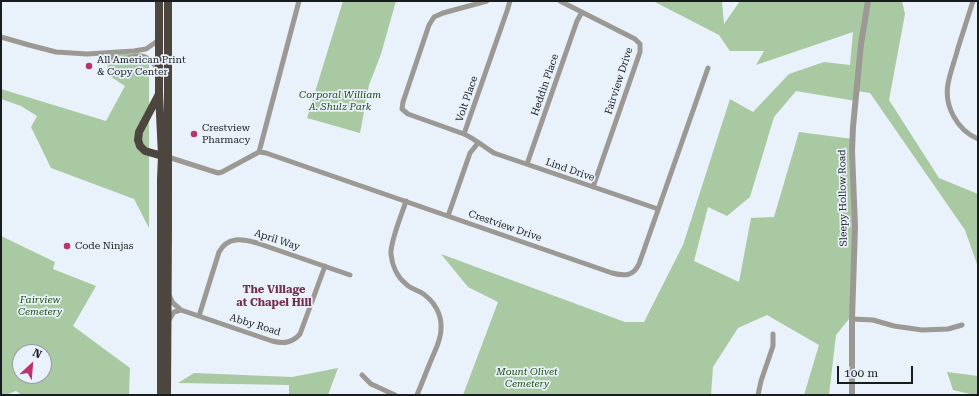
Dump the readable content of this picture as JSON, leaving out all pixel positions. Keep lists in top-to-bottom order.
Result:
{
  "streets": {
    "street": [
      "Fairview Drive",
      "Heddin Place",
      "Volt Place",
      "Lind Drive",
      "Sleepy Hollow Road",
      "Crestview Drive",
      "April Way",
      "Abby Road"
    ]
  },
  "crossings": [
    ["Fairview Drive", "Heddin Place"],
    ["Fairview Drive", "Lind Drive"],
    ["Heddin Place", "Lind Drive"],
    ["Volt Place", "Lind Drive"],
    ["Lind Drive", "Crestview Drive"],
    ["April Way", "Abby Road"]
  ],
  "districts": ["The Village at Chapel Hill"],
  "parks": ["Corporal William A. Shulz Park", "Fairview Cemetery", "Mount Olivet Cemetery"],
  "places": ["All American Print & Copy Center", "Crestview Pharmacy", "Code Ninjas"],
  "scale_bar": "100 m",
  "north": "top right"
}
